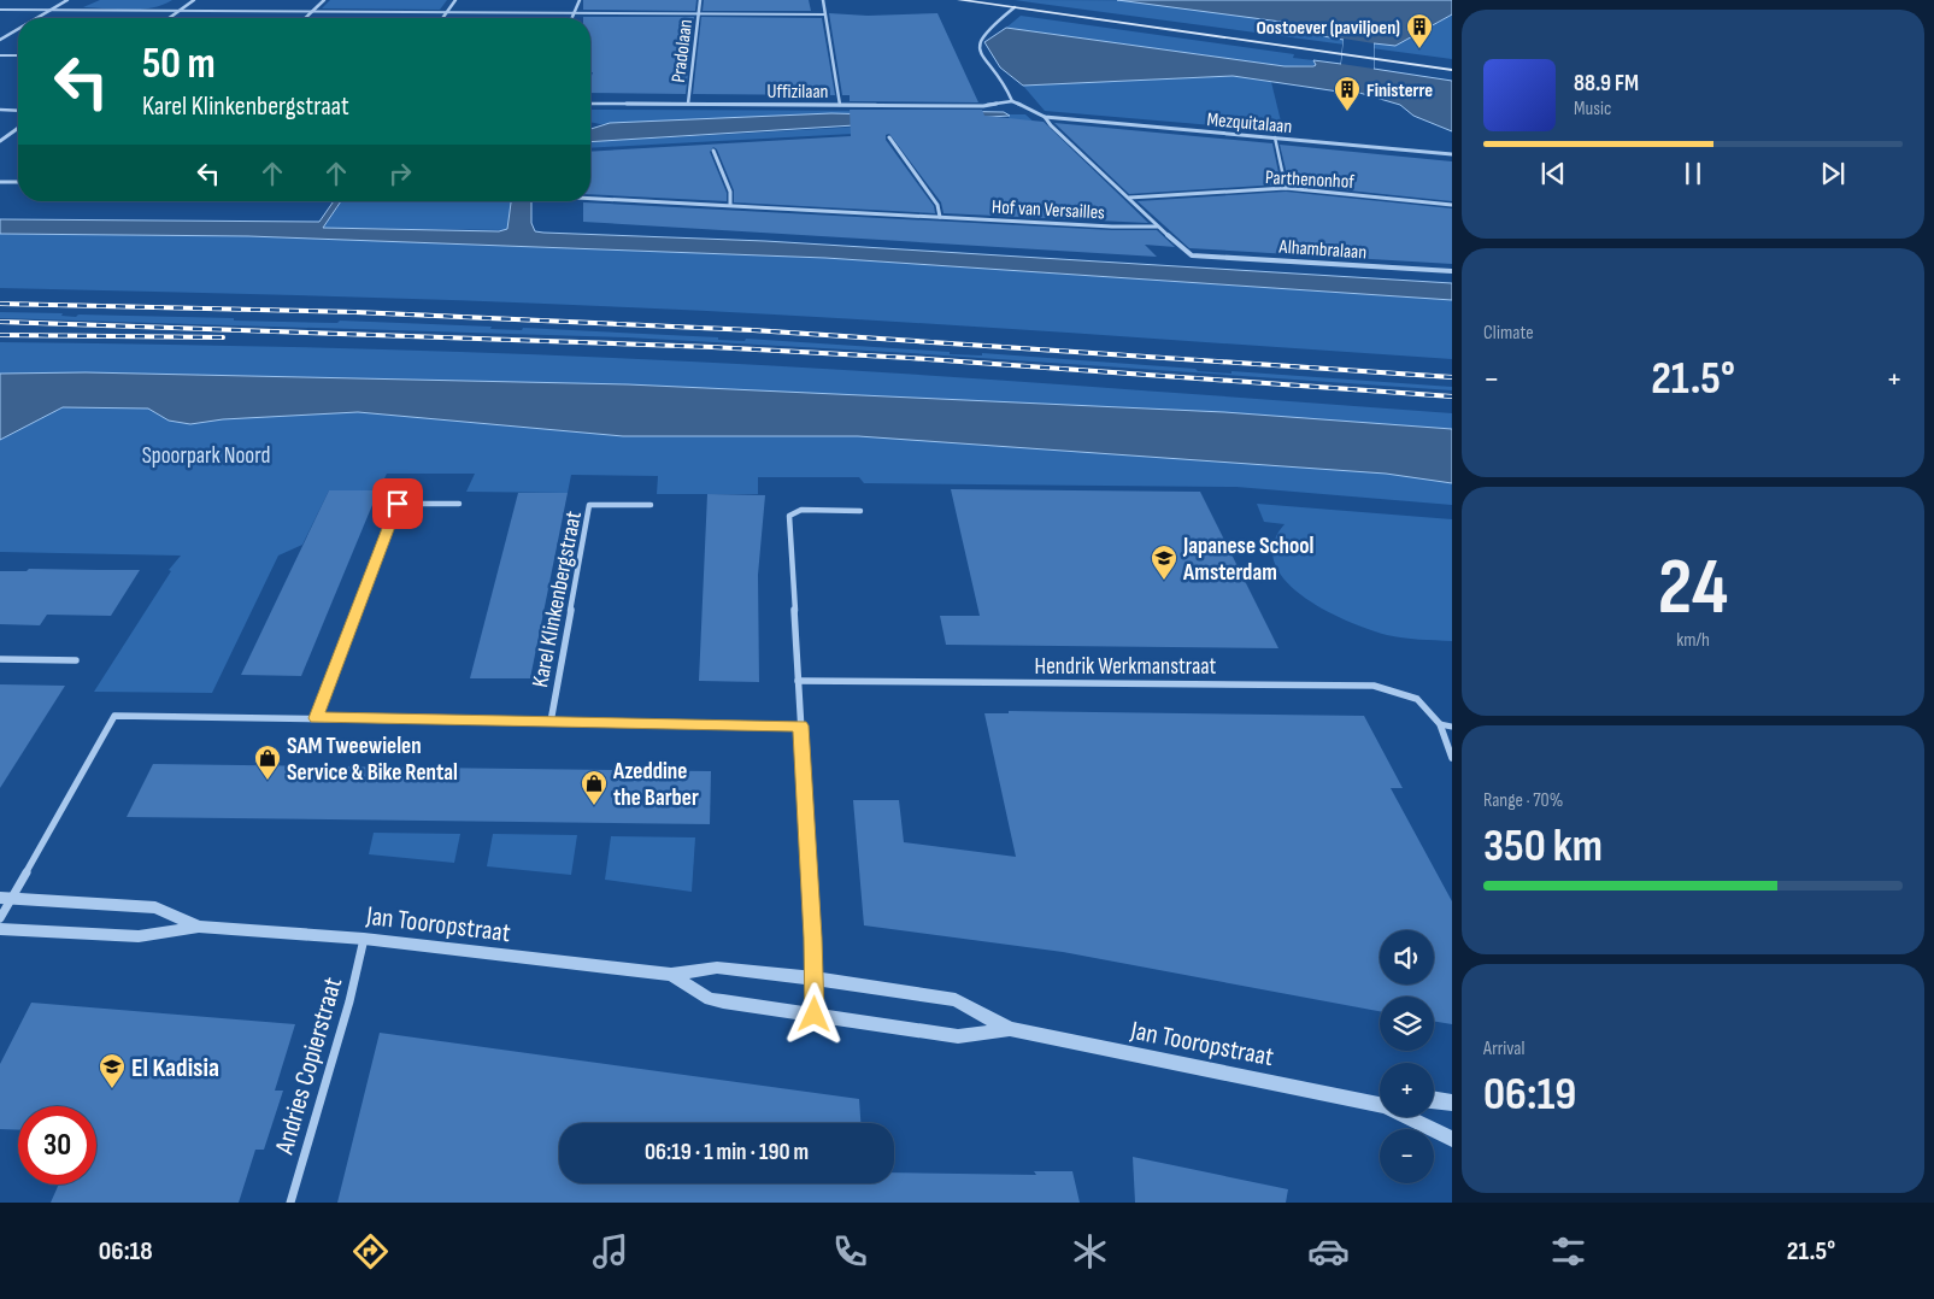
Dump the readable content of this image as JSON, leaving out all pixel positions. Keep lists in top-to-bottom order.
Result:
{
  "streets": {
    "street": [
      "Pradolaan",
      "Uffizilaan",
      "Mezquitalaan",
      "Parthenonhof",
      "Hof van Versailles",
      "Alhambralaan",
      "Karel Klinkenbergstraat",
      "Hendrik Werkmanstraat",
      "Jan Tooropstraat",
      "Andries Copierstraat"
    ]
  },
  "crossings": [
    ["Pradolaan", "Uffizilaan"],
    ["Hof van Versailles", "Alhambralaan"],
    ["Karel Klinkenbergstraat", "Jan Tooropstraat"],
    ["Jan Tooropstraat", "Andries Copierstraat"]
  ],
  "parks": ["Spoorpark Noord"],
  "places": {
    "building": ["Oostoever (paviljoen)", "Finisterre"],
    "school or university": ["Japanese School Amsterdam", "El Kadisia"],
    "shop": ["SAM Tweewielen Service & Bike Rental", "Azeddine the Barber"]
  },
  "page": {
    "turn": ["50 m", "Karel Klinkenbergstraat"],
    "song": ["88.9 FM", "Music"],
    "tile": [
      "Climate",
      ["24", "km/h"],
      ["Range · 70%", "350 km"],
      ["Arrival", "06:19"]
    ],
    "heat": ["−", "21.5°", "+"],
    "map_buttons": ["+", "−"],
    "limit": "30",
    "trip": "06:19 · 1 min · 190 m",
    "tabs": ["06:18", "21.5°"]
  }
}
